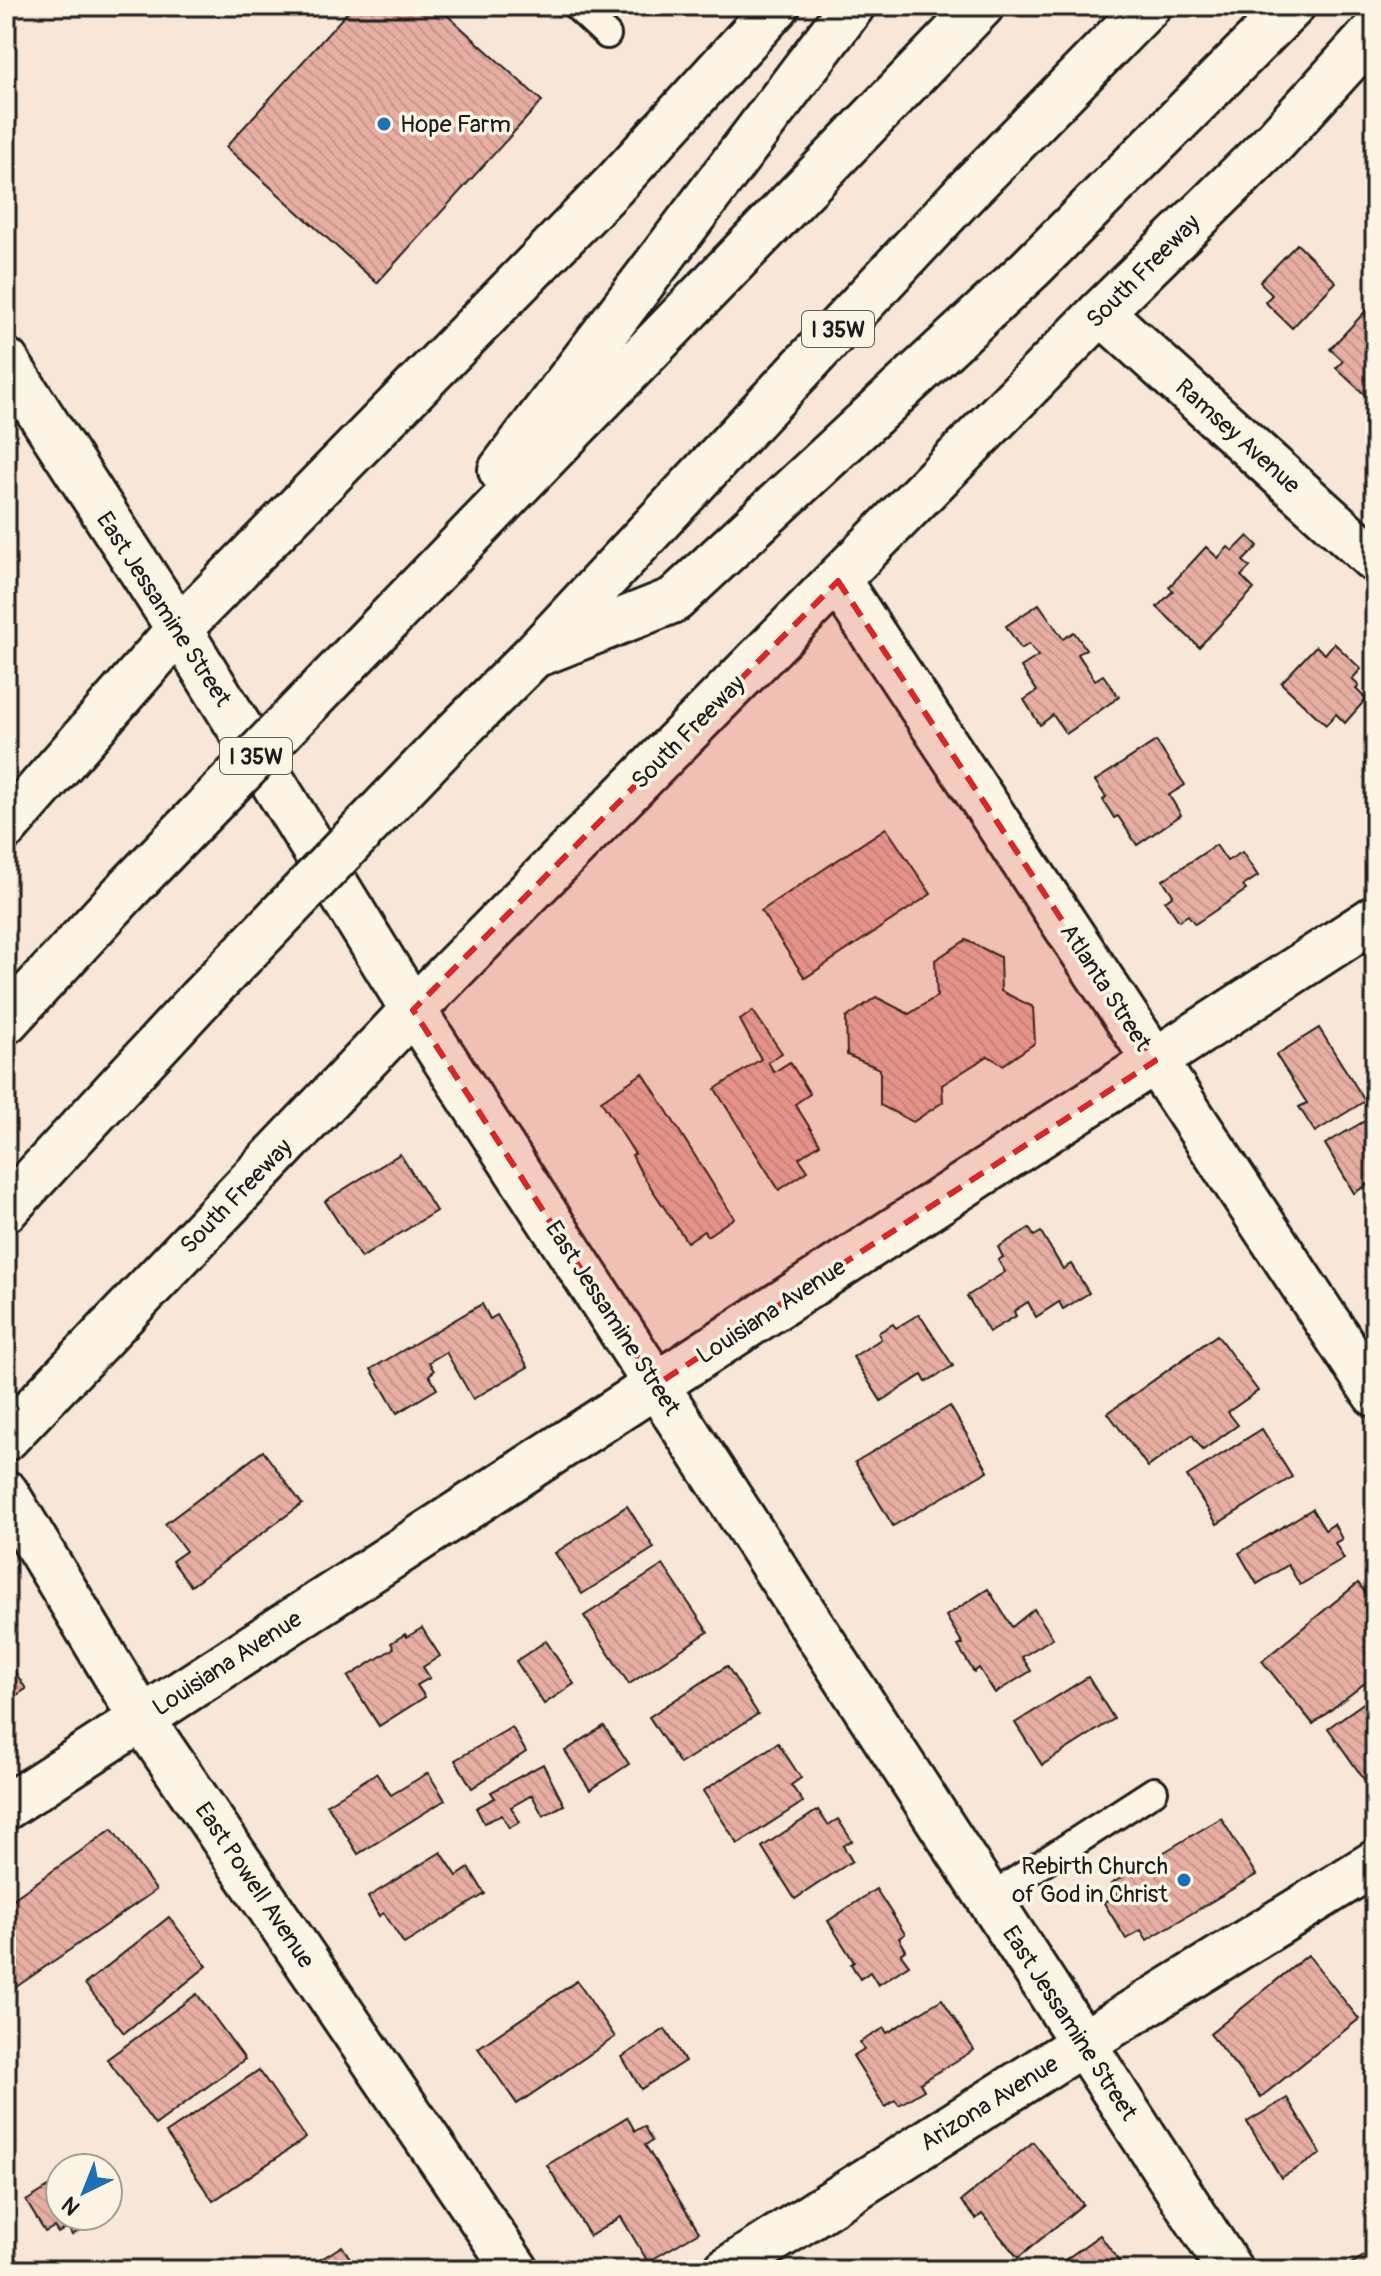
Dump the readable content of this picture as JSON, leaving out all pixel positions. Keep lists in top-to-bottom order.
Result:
{
  "streets": {
    "main road": [
      "South Freeway",
      "I 35W",
      "Ramsey Avenue",
      "East Jessamine Street",
      "Atlanta Street",
      "Louisiana Avenue",
      "East Powell Avenue",
      "Arizona Avenue"
    ]
  },
  "crossings": [
    ["South Freeway", "Ramsey Avenue"],
    ["South Freeway", "East Jessamine Street"],
    ["South Freeway", "Atlanta Street"],
    ["East Jessamine Street", "Louisiana Avenue"],
    ["East Jessamine Street", "Arizona Avenue"],
    ["Atlanta Street", "Louisiana Avenue"],
    ["Louisiana Avenue", "East Powell Avenue"]
  ],
  "places": ["Hope Farm", "Rebirth Church of God in Christ"],
  "north": "bottom left"
}
